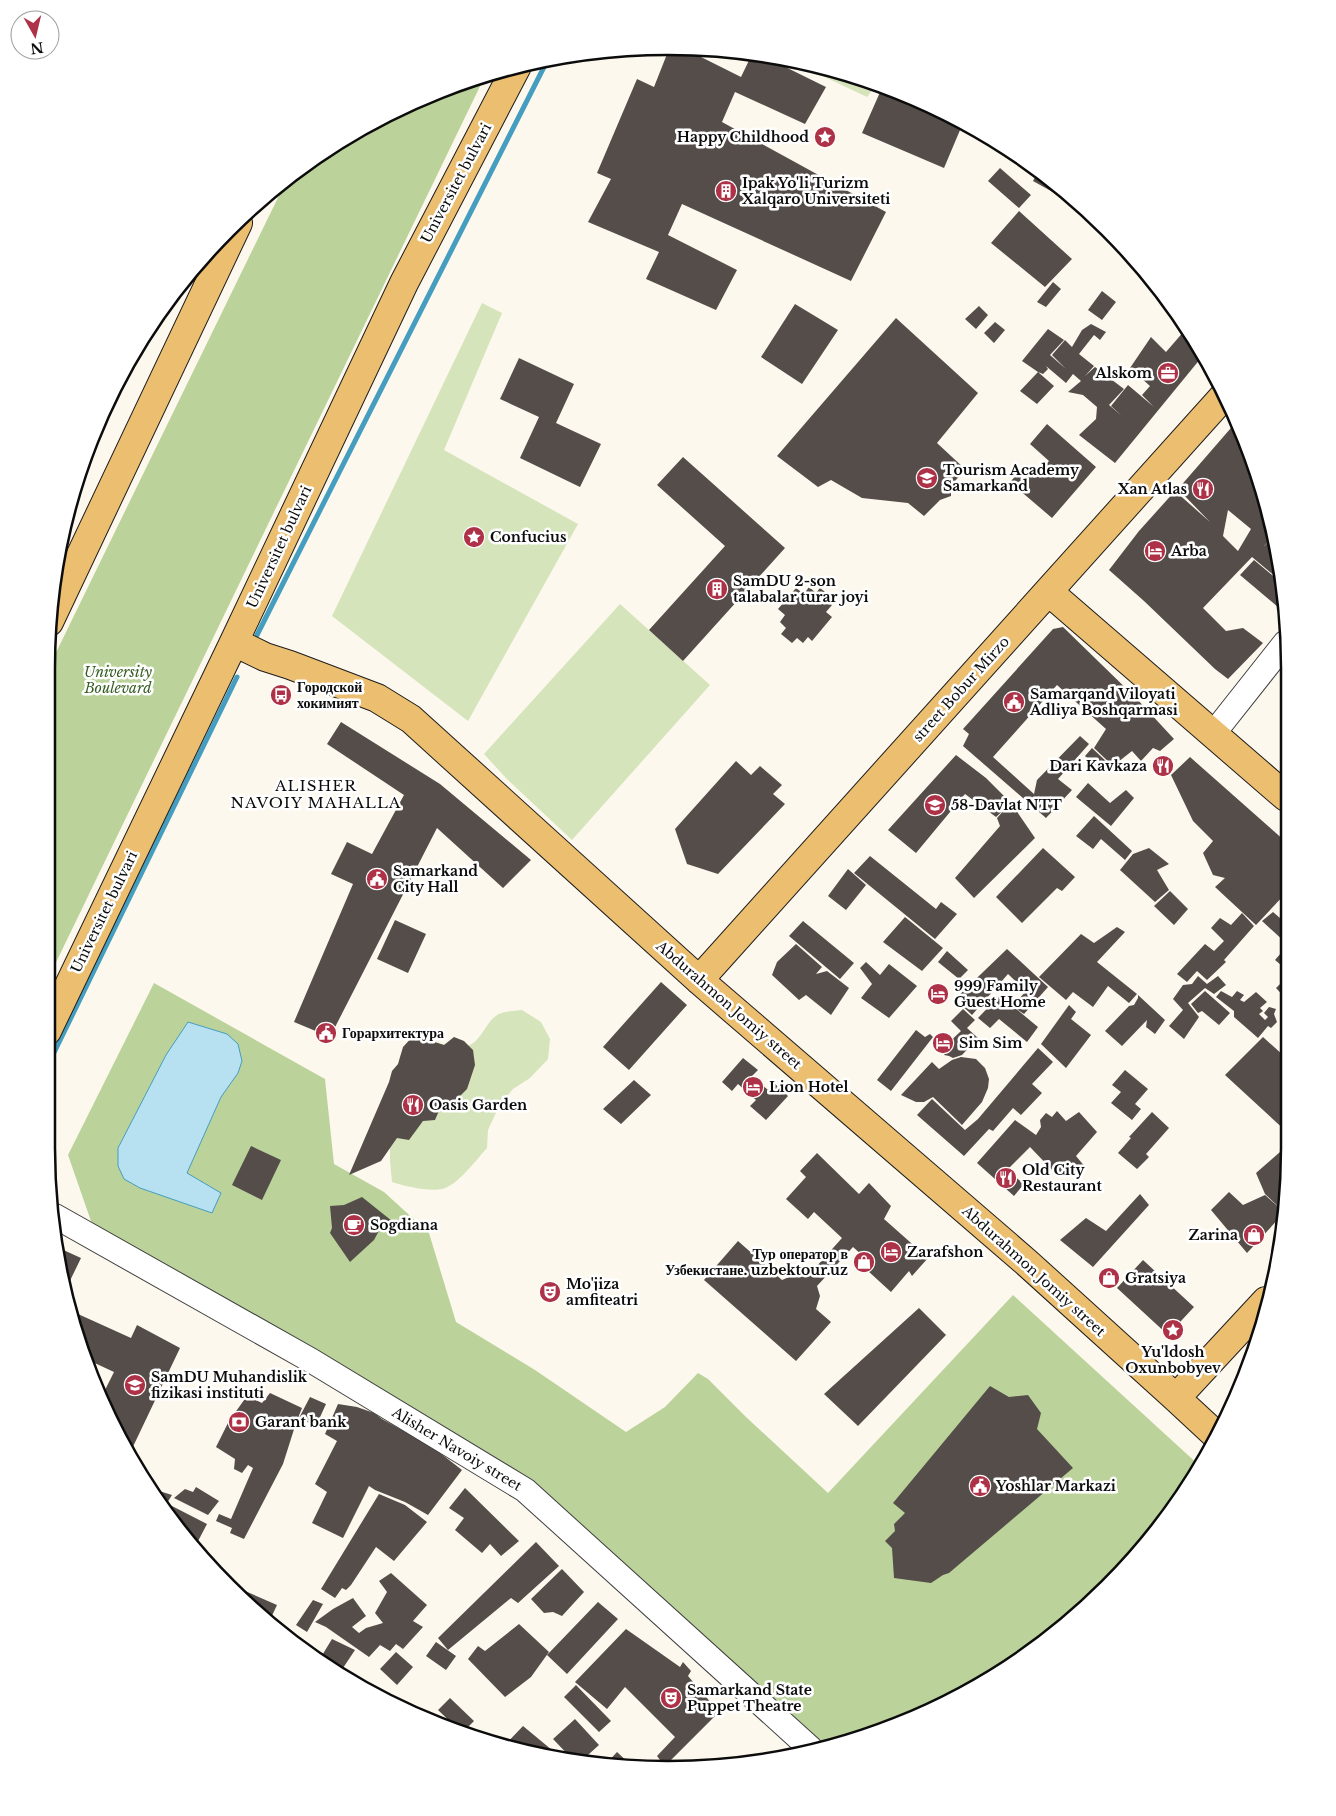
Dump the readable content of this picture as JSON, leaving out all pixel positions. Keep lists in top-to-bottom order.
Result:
{
  "streets": {
    "main road": ["Universitet bulvari", "street Bobur Mirzo", "Abdurahmon Jomiy street"],
    "street": ["Alisher Navoiy street"]
  },
  "crossings": [
    ["Universitet bulvari", "Abdurahmon Jomiy street"],
    ["street Bobur Mirzo", "Abdurahmon Jomiy street"]
  ],
  "districts": ["ALISHER NAVOIY MAHALLA"],
  "parks": ["University Boulevard"],
  "places": {
    "place": ["Happy Childhood", "Confucius", "Yu'ldosh Oxunbobyev"],
    "building": ["Ipak Yo'li Turizm Xalqaro Universiteti", "SamDU 2-son talabalar turar joyi"],
    "office": ["Alskom"],
    "school or university": ["Tourism Academy Samarkand", "58-Davlat NTT", "SamDU Muhandislik fizikasi instituti"],
    "restaurant": [
      "Xan Atlas",
      "Dari Kavkaza",
      "Oasis Garden",
      "Old City Restaurant"
    ],
    "hotel": [
      "Arba",
      "999 Family Guest Home",
      "Sim Sim",
      "Lion Hotel",
      "Zarafshon"
    ],
    "bus stop": ["Городской хокимият"],
    "public building": [
      "Samarqand Viloyati Adliya Boshqarmasi",
      "Samarkand City Hall",
      "Горархитектура",
      "Yoshlar Markazi"
    ],
    "cafe": ["Sogdiana"],
    "shop": ["Zarina", "Тур оператор в Узбекистане. uzbektour.uz", "Gratsiya"],
    "theatre": ["Mo'jiza amfiteatri", "Samarkand State Puppet Theatre"],
    "bank": ["Garant bank"]
  },
  "north": "bottom"
}
